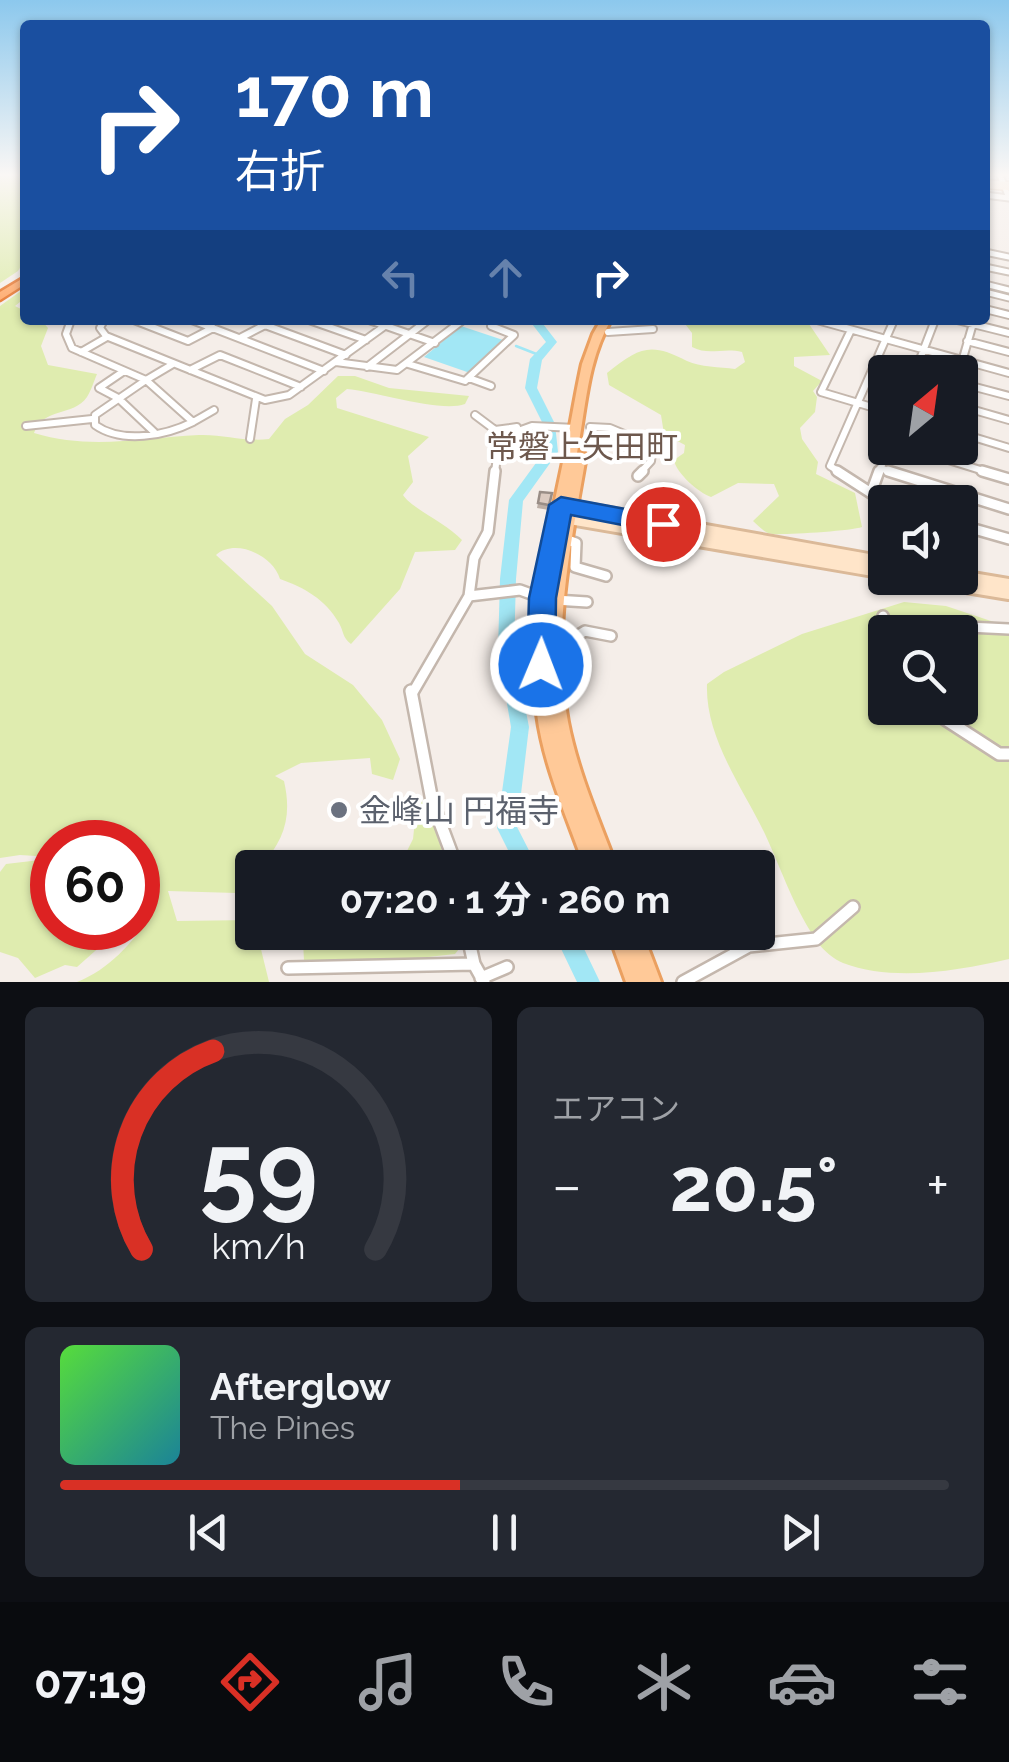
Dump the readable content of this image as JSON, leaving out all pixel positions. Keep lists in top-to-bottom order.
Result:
{
  "districts": ["常磐上矢田町"],
  "places": ["金峰山 円福寺"],
  "north": "top right",
  "page": {
    "turn": ["170 m", "右折"],
    "limit": "60",
    "trip": "07:20 · 1 分 · 260 m",
    "tile": "エアコン",
    "heat": ["−", "20.5°", "+"],
    "song": ["Afterglow", "The Pines"],
    "tabs": "07:19",
    "gauge": ["59", "km/h"]
  }
}
